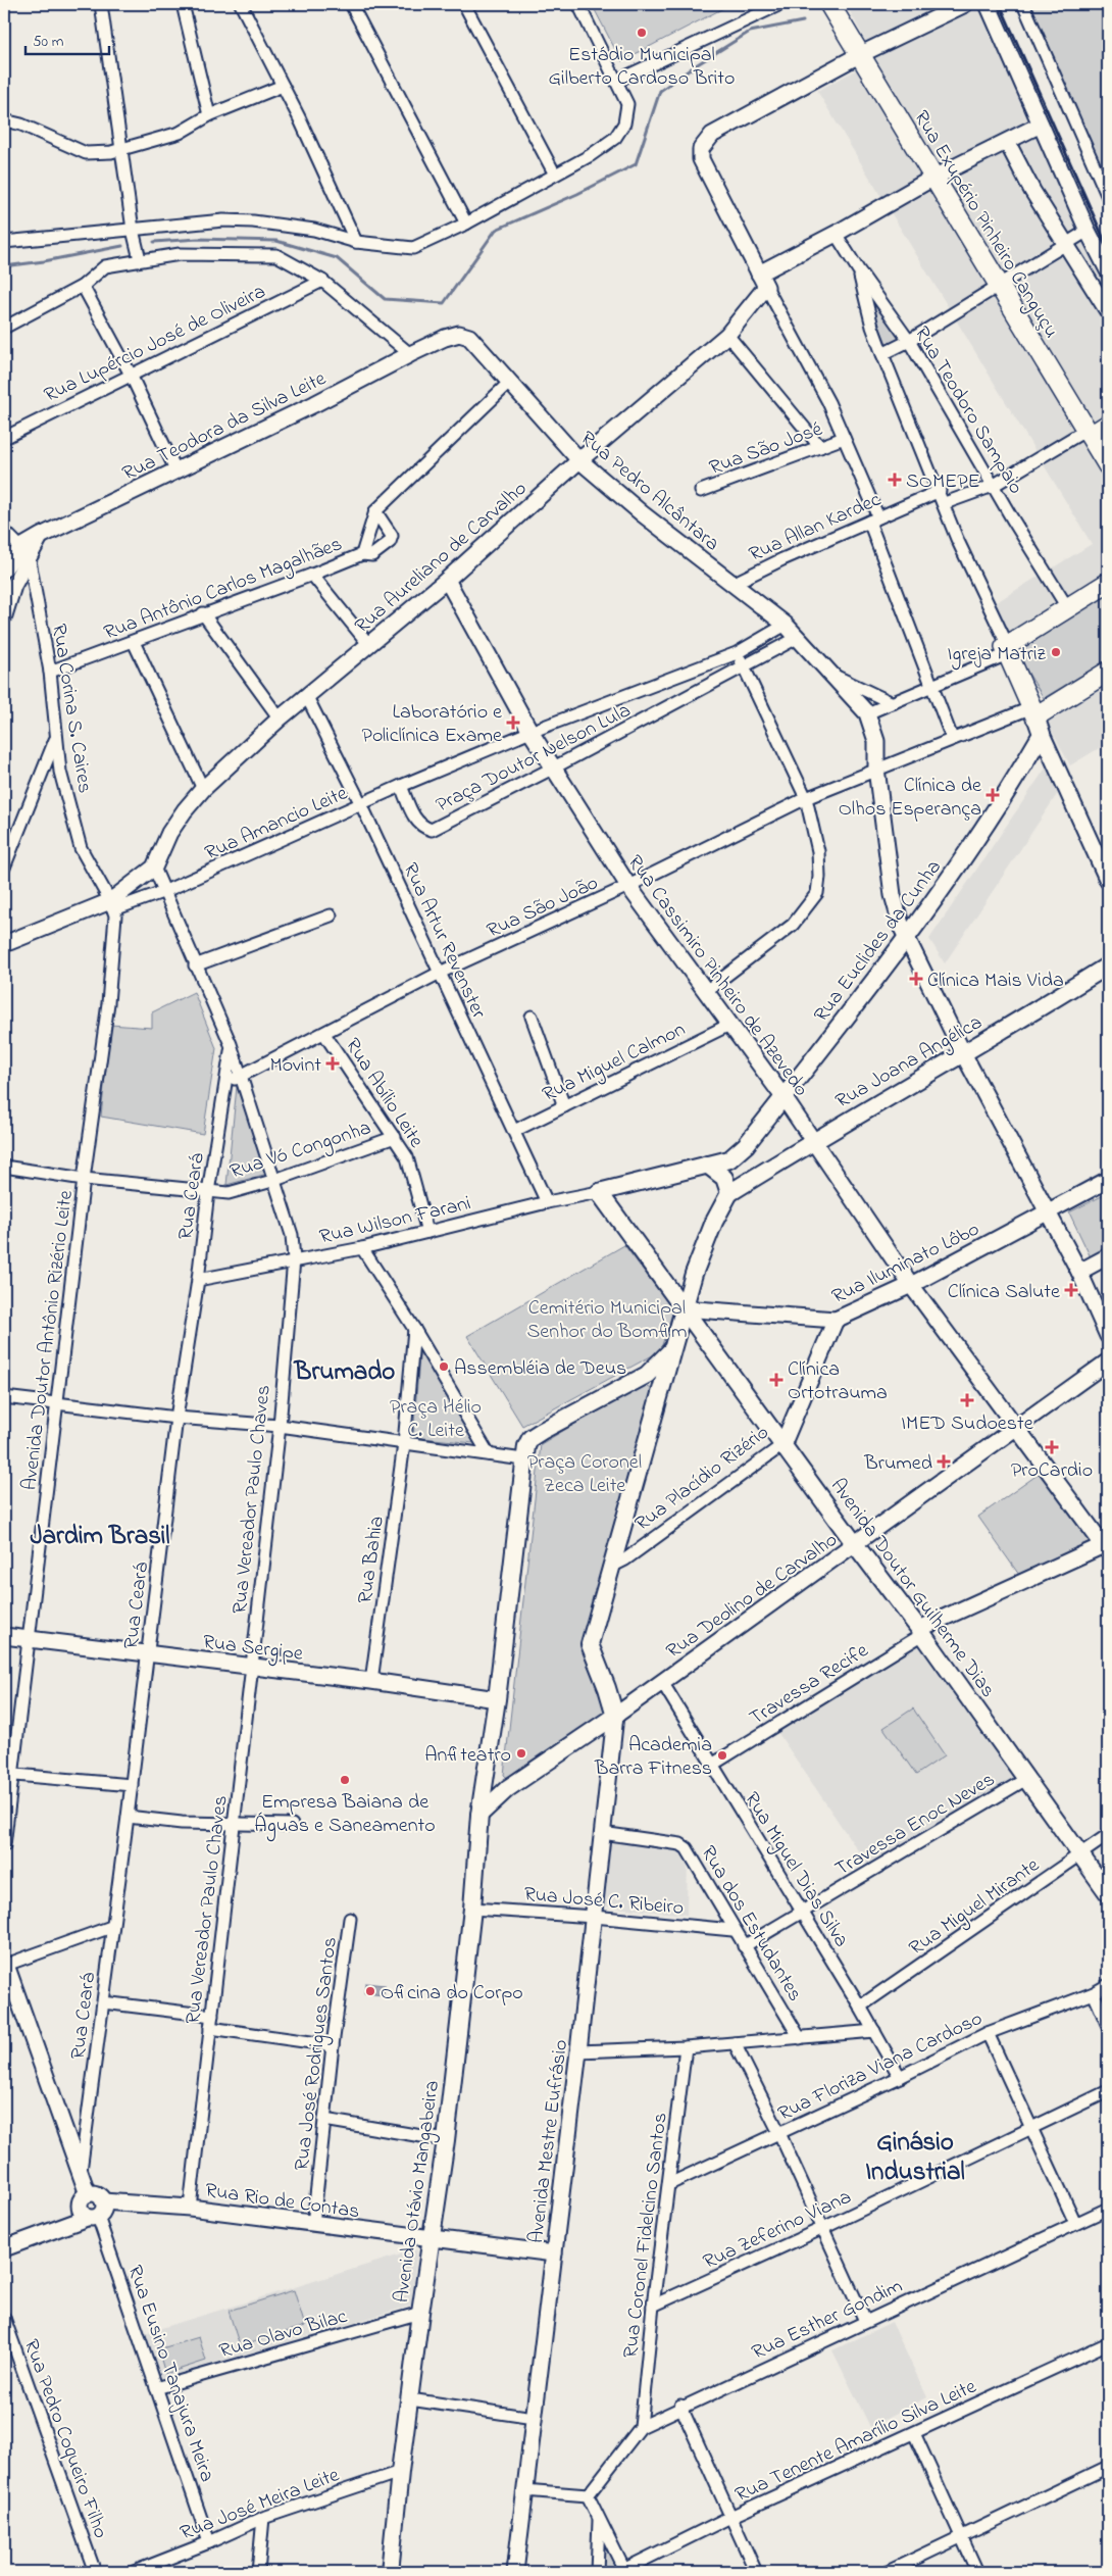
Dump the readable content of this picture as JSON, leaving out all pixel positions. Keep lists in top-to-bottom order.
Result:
{
  "streets": {
    "main road": [
      "Rua Exupério Pinheiro Canguçu",
      "Rua Euclides da Cunha",
      "Rua Joana Angélica",
      "Avenida Doutor Guilherme Dias",
      "Avenida Otávio Mangabeira"
    ],
    "street": [
      "Rua Lupércio José de Oliveira",
      "Rua Teodoro Sampaio",
      "Rua Teodora da Silva Leite",
      "Rua São José",
      "Rua Pedro Alcântara",
      "Rua Allan Kardec",
      "Rua Aureliano de Carvalho",
      "Rua Antônio Carlos Magalhães",
      "Rua Corina S. Caires",
      "Praça Doutor Nelson Lula",
      "Rua Amancio Leite",
      "Rua São João",
      "Rua Artur Revenster",
      "Rua Cassimiro Pinheiro de Azevedo",
      "Rua Miguel Calmon",
      "Rua Abílio Leite",
      "Rua Vó Congonha",
      "Rua Ceará",
      "Rua Wilson Farani",
      "Rua Iluminato Lôbo",
      "Avenida Doutor Antônio Rizério Leite",
      "Rua Placídio Rizério",
      "Rua Vereador Paulo Chaves",
      "Rua Bahia",
      "Rua Deolino de Carvalho",
      "Rua Sergipe",
      "Travessa Recife",
      "Travessa Enoc Neves",
      "Rua Miguel Dias Silva",
      "Rua José C. Ribeiro",
      "Rua Miguel Mirante",
      "Rua dos Estudantes",
      "Rua José Rodrigues Santos",
      "Rua Floriza Viana Cardoso",
      "Avenida Mestre Eufrásio",
      "Rua Rio de Contas",
      "Rua Zeferino Viana",
      "Rua Coronel Fidelcino Santos",
      "Rua Esther Gondim",
      "Rua Olavo Bilac",
      "Rua Eusino Tanajura Meira",
      "Rua Pedro Coqueiro Filho",
      "Rua Tenente Amarílio Silva Leite",
      "Rua José Meira Leite"
    ]
  },
  "crossings": [
    ["Rua Teodora da Silva Leite", "Rua Pedro Alcântara"],
    ["Rua Teodora da Silva Leite", "Rua Corina S. Caires"],
    ["Rua Pedro Alcântara", "Rua Allan Kardec"],
    ["Rua Pedro Alcântara", "Rua Aureliano de Carvalho"],
    ["Rua Pedro Alcântara", "Rua Antônio Carlos Magalhães"],
    ["Rua Pedro Alcântara", "Praça Doutor Nelson Lula"],
    ["Rua Aureliano de Carvalho", "Rua Artur Revenster"],
    ["Rua Aureliano de Carvalho", "Rua Cassimiro Pinheiro de Azevedo"],
    ["Rua Aureliano de Carvalho", "Rua Vereador Paulo Chaves"],
    ["Rua Antônio Carlos Magalhães", "Rua Corina S. Caires"],
    ["Rua Corina S. Caires", "Rua Amancio Leite"],
    ["Rua Corina S. Caires", "Avenida Doutor Antônio Rizério Leite"],
    ["Praça Doutor Nelson Lula", "Rua Amancio Leite"],
    ["Praça Doutor Nelson Lula", "Rua Cassimiro Pinheiro de Azevedo"],
    ["Rua Amancio Leite", "Rua Artur Revenster"],
    ["Rua Amancio Leite", "Avenida Doutor Antônio Rizério Leite"],
    ["Rua Amancio Leite", "Rua Vereador Paulo Chaves"],
    ["Rua São João", "Rua Artur Revenster"],
    ["Rua São João", "Rua Euclides da Cunha"],
    ["Rua São João", "Rua Cassimiro Pinheiro de Azevedo"],
    ["Rua São João", "Rua Abílio Leite"],
    ["Rua São João", "Rua Ceará"],
    ["Rua São João", "Rua Vereador Paulo Chaves"],
    ["Rua Artur Revenster", "Rua Miguel Calmon"],
    ["Rua Artur Revenster", "Rua Wilson Farani"],
    ["Rua Euclides da Cunha", "Rua Cassimiro Pinheiro de Azevedo"],
    ["Rua Cassimiro Pinheiro de Azevedo", "Rua Miguel Calmon"],
    ["Rua Cassimiro Pinheiro de Azevedo", "Rua Joana Angélica"],
    ["Rua Cassimiro Pinheiro de Azevedo", "Rua Iluminato Lôbo"],
    ["Rua Cassimiro Pinheiro de Azevedo", "Rua Deolino de Carvalho"],
    ["Rua Abílio Leite", "Rua Vó Congonha"],
    ["Rua Abílio Leite", "Rua Wilson Farani"],
    ["Rua Vó Congonha", "Rua Ceará"],
    ["Rua Vó Congonha", "Avenida Doutor Antônio Rizério Leite"],
    ["Rua Vó Congonha", "Rua Vereador Paulo Chaves"],
    ["Rua Ceará", "Rua Wilson Farani"],
    ["Rua Ceará", "Rua Vereador Paulo Chaves"],
    ["Rua Ceará", "Rua Sergipe"],
    ["Rua Wilson Farani", "Rua Vereador Paulo Chaves"],
    ["Rua Wilson Farani", "Avenida Doutor Guilherme Dias"],
    ["Rua Iluminato Lôbo", "Rua Placídio Rizério"],
    ["Rua Iluminato Lôbo", "Avenida Doutor Guilherme Dias"],
    ["Avenida Doutor Antônio Rizério Leite", "Rua Sergipe"],
    ["Rua Placídio Rizério", "Avenida Doutor Guilherme Dias"],
    ["Rua Vereador Paulo Chaves", "Rua Sergipe"],
    ["Rua Vereador Paulo Chaves", "Rua Rio de Contas"],
    ["Rua Bahia", "Rua Sergipe"],
    ["Avenida Doutor Guilherme Dias", "Rua Deolino de Carvalho"],
    ["Avenida Doutor Guilherme Dias", "Travessa Recife"],
    ["Avenida Doutor Guilherme Dias", "Travessa Enoc Neves"],
    ["Avenida Doutor Guilherme Dias", "Rua Miguel Mirante"],
    ["Rua Deolino de Carvalho", "Rua Miguel Dias Silva"],
    ["Rua Deolino de Carvalho", "Avenida Mestre Eufrásio"],
    ["Travessa Recife", "Rua Miguel Dias Silva"],
    ["Travessa Enoc Neves", "Rua Miguel Dias Silva"],
    ["Travessa Enoc Neves", "Rua dos Estudantes"],
    ["Rua Miguel Dias Silva", "Rua Miguel Mirante"],
    ["Rua Miguel Dias Silva", "Rua Floriza Viana Cardoso"],
    ["Rua José C. Ribeiro", "Rua dos Estudantes"],
    ["Rua José C. Ribeiro", "Avenida Mestre Eufrásio"],
    ["Rua José C. Ribeiro", "Avenida Otávio Mangabeira"],
    ["Rua dos Estudantes", "Avenida Mestre Eufrásio"],
    ["Rua José Rodrigues Santos", "Rua Rio de Contas"],
    ["Rua Floriza Viana Cardoso", "Rua Coronel Fidelcino Santos"],
    ["Avenida Mestre Eufrásio", "Rua Rio de Contas"],
    ["Avenida Otávio Mangabeira", "Rua Rio de Contas"],
    ["Avenida Otávio Mangabeira", "Rua Olavo Bilac"],
    ["Avenida Otávio Mangabeira", "Rua José Meira Leite"],
    ["Rua Rio de Contas", "Rua Eusino Tanajura Meira"],
    ["Rua Zeferino Viana", "Rua Coronel Fidelcino Santos"],
    ["Rua Coronel Fidelcino Santos", "Rua Esther Gondim"],
    ["Rua Olavo Bilac", "Rua Eusino Tanajura Meira"],
    ["Rua Eusino Tanajura Meira", "Rua José Meira Leite"]
  ],
  "districts": ["Brumado", "Jardim Brasil", "Ginásio Industrial"],
  "parks": ["Cemitério Municipal Senhor do Bomfim", "Praça Hélio C. Leite", "Praça Coronel Zeca Leite"],
  "places": {
    "other": [
      "Estádio Municipal Gilberto Cardoso Brito",
      "Igreja Matriz",
      "Assembléia de Deus",
      "Anfiteatro",
      "Academia Barra Fitness",
      "Empresa Baiana de Águas e Saneamento",
      "Oficina do Corpo"
    ],
    "health": [
      "SOMEPE",
      "Laboratório e Policlínica Exame",
      "Clínica de Olhos Esperança",
      "Clínica Mais Vida",
      "Movint",
      "Clínica Salute",
      "Clínica Ortotrauma",
      "IMED Sudoeste",
      "ProCardio",
      "Brumed"
    ]
  },
  "scale_bar": "50 m"
}
